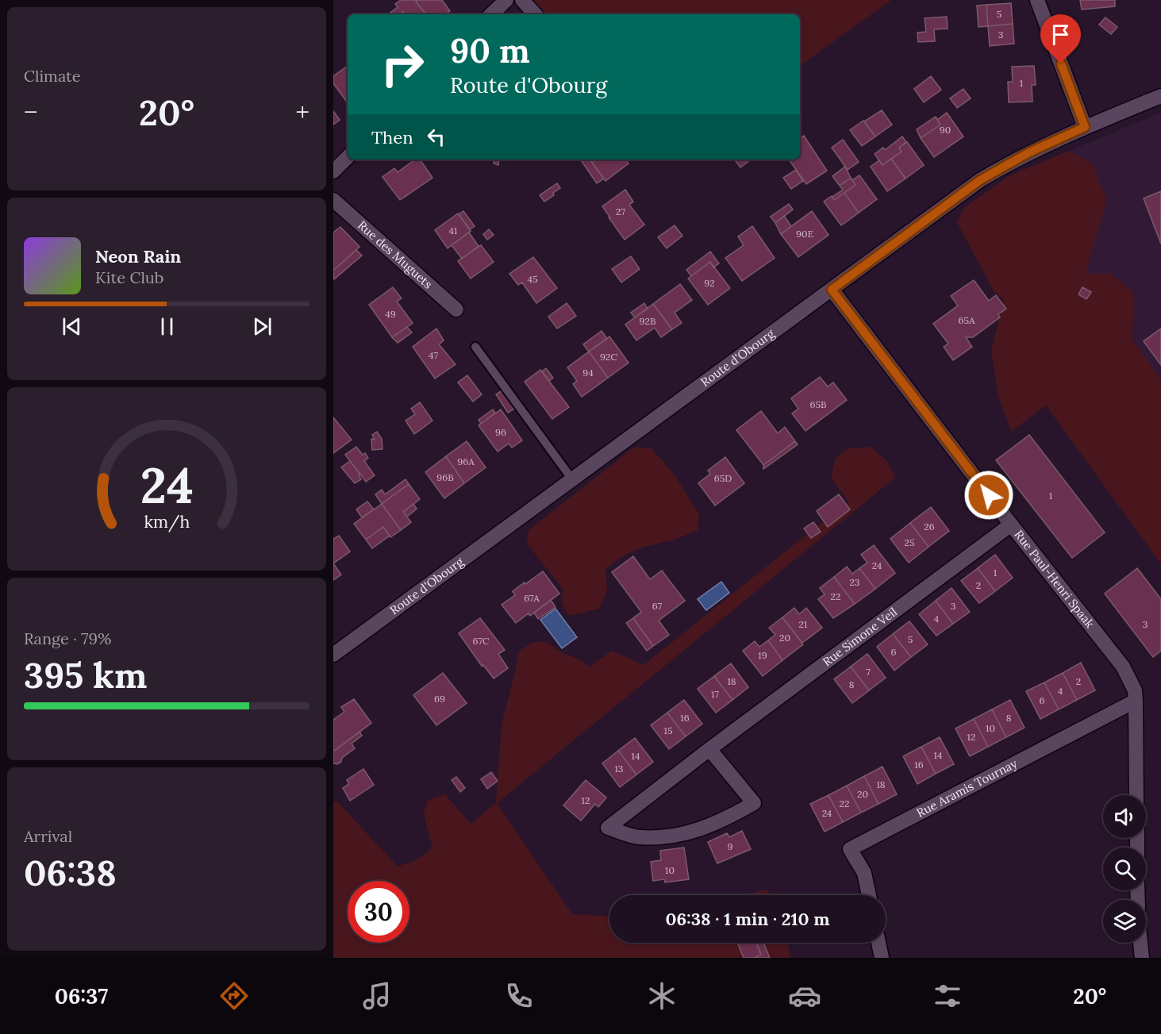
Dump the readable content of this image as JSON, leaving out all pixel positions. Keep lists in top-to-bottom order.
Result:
{
  "streets": {
    "street": [
      "Rue des Muguets",
      "Route d'Obourg",
      "Rue Paul-Henri Spaak",
      "Rue Simone Veil",
      "Rue Aramis Tournay"
    ]
  },
  "crossings": [
    ["Route d'Obourg", "Rue Paul-Henri Spaak"],
    ["Rue Paul-Henri Spaak", "Rue Simone Veil"],
    ["Rue Paul-Henri Spaak", "Rue Aramis Tournay"]
  ],
  "house_numbers": [
    "5",
    "3",
    "1",
    "90",
    "27",
    "41",
    "90E",
    "45",
    "92",
    "49",
    "65A",
    "92B",
    "47",
    "92C",
    "94",
    "65B",
    "96",
    "96A",
    "96B",
    "65D",
    "1",
    "26",
    "25",
    "24",
    "1",
    "23",
    "2",
    "22",
    "67A",
    "67",
    "3",
    "4",
    "21",
    "3",
    "20",
    "5",
    "67C",
    "6",
    "19",
    "7",
    "18",
    "2",
    "8",
    "4",
    "17",
    "69",
    "6",
    "16",
    "8",
    "10",
    "15",
    "12",
    "14",
    "14",
    "16",
    "13",
    "18",
    "20",
    "12",
    "22",
    "24",
    "9",
    "10"
  ],
  "page": {
    "tile": [
      "Climate",
      ["Range · 79%", "395 km"],
      ["Arrival", "06:38"]
    ],
    "turn": ["90 m", "Route d'Obourg"],
    "heat": ["−", "20°", "+"],
    "then": "Then",
    "song": ["Neon Rain", "Kite Club"],
    "limit": "30",
    "trip": "06:38 · 1 min · 210 m",
    "tabs": ["06:37", "20°"],
    "gauge": ["24", "km/h"]
  }
}
